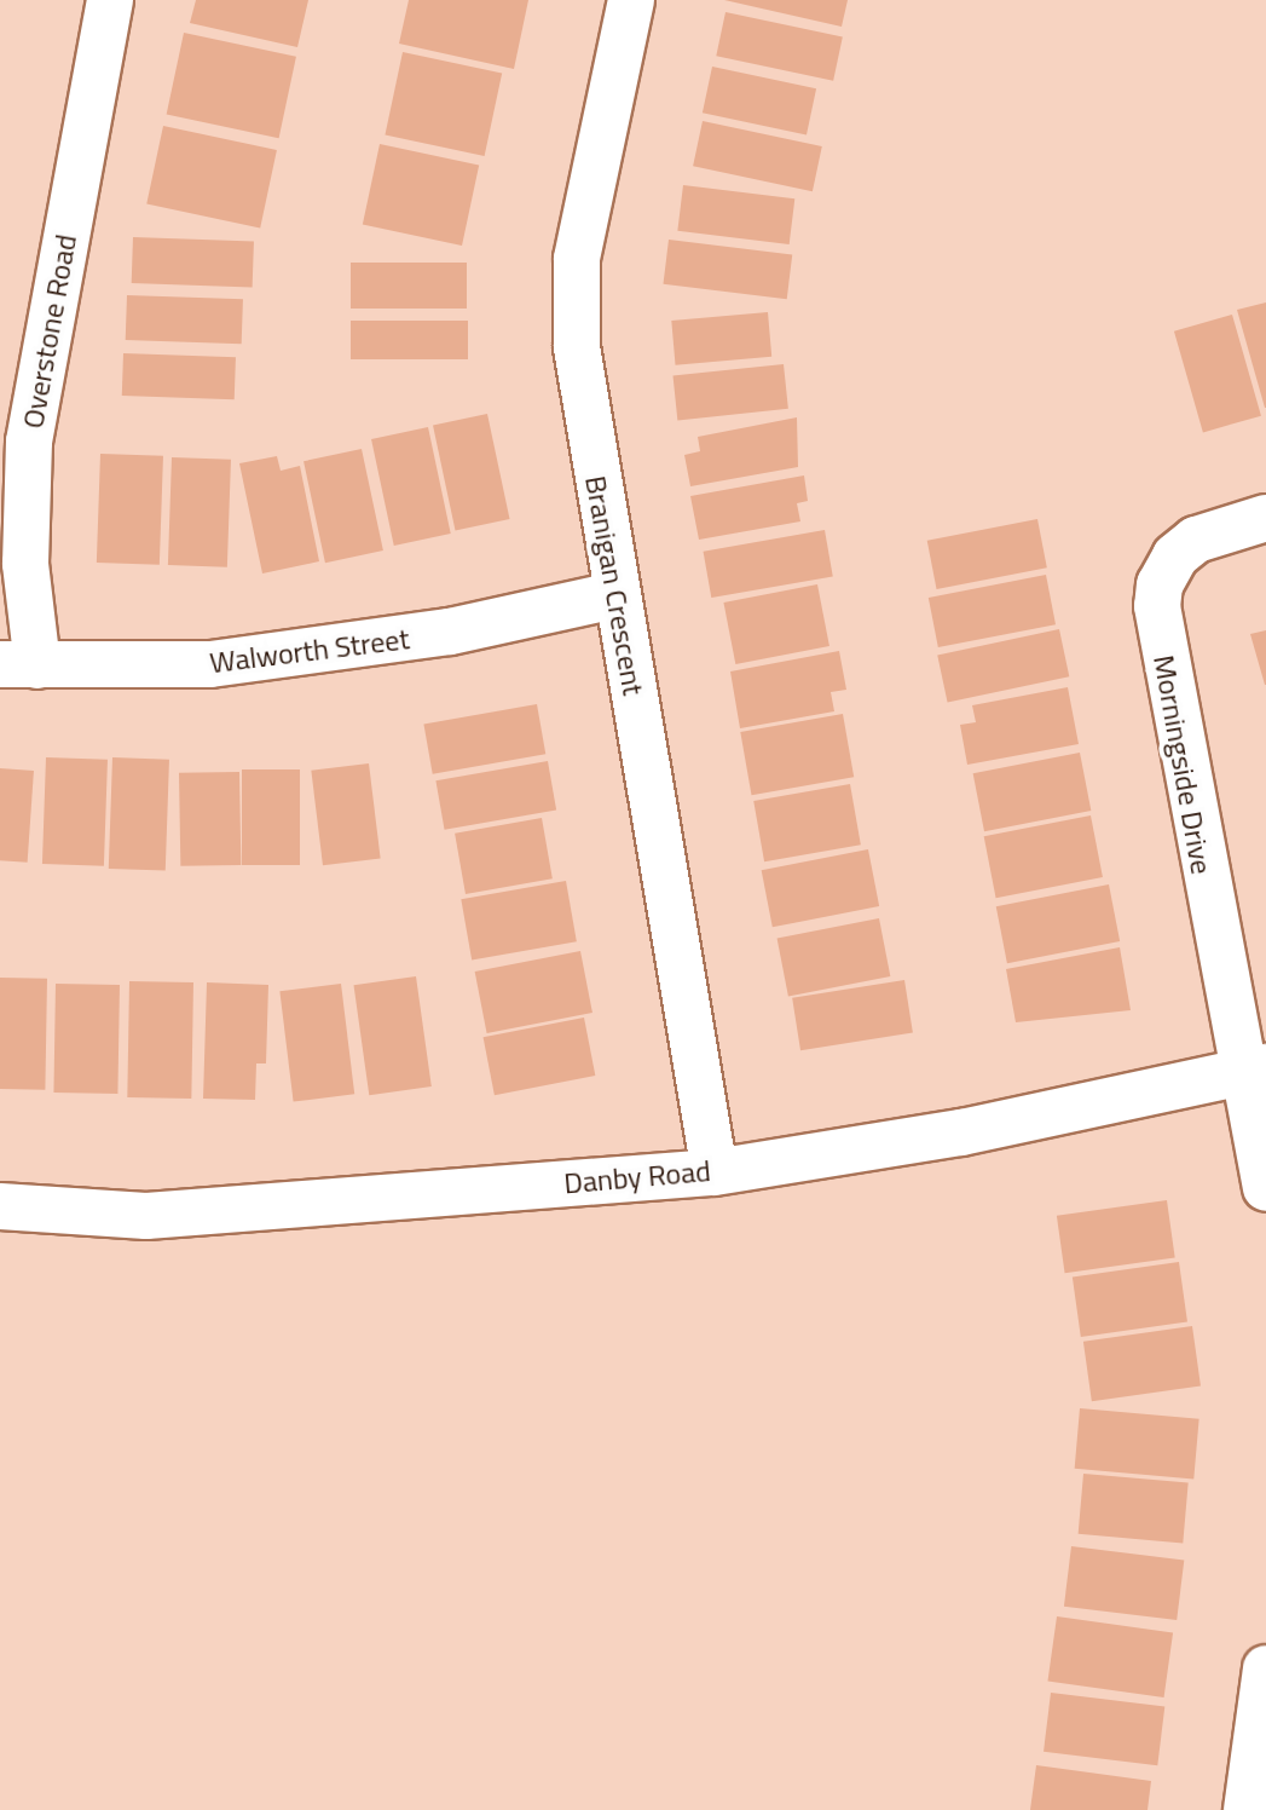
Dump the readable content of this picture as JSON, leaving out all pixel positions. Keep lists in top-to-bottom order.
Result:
{
  "streets": {
    "street": [
      "Overstone Road",
      "Branigan Crescent",
      "Walworth Street",
      "Morningside Drive",
      "Danby Road"
    ]
  },
  "crossings": [
    ["Overstone Road", "Walworth Street"],
    ["Branigan Crescent", "Walworth Street"],
    ["Branigan Crescent", "Danby Road"],
    ["Morningside Drive", "Danby Road"]
  ]
}
